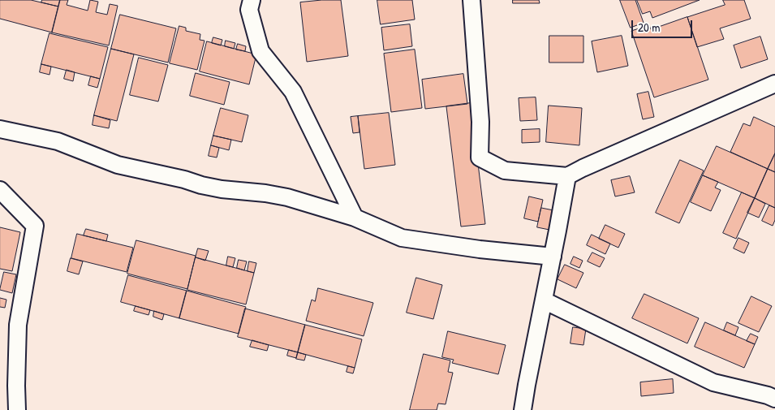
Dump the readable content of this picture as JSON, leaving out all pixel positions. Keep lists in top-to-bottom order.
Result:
{
  "scale_bar": "20 m"
}
